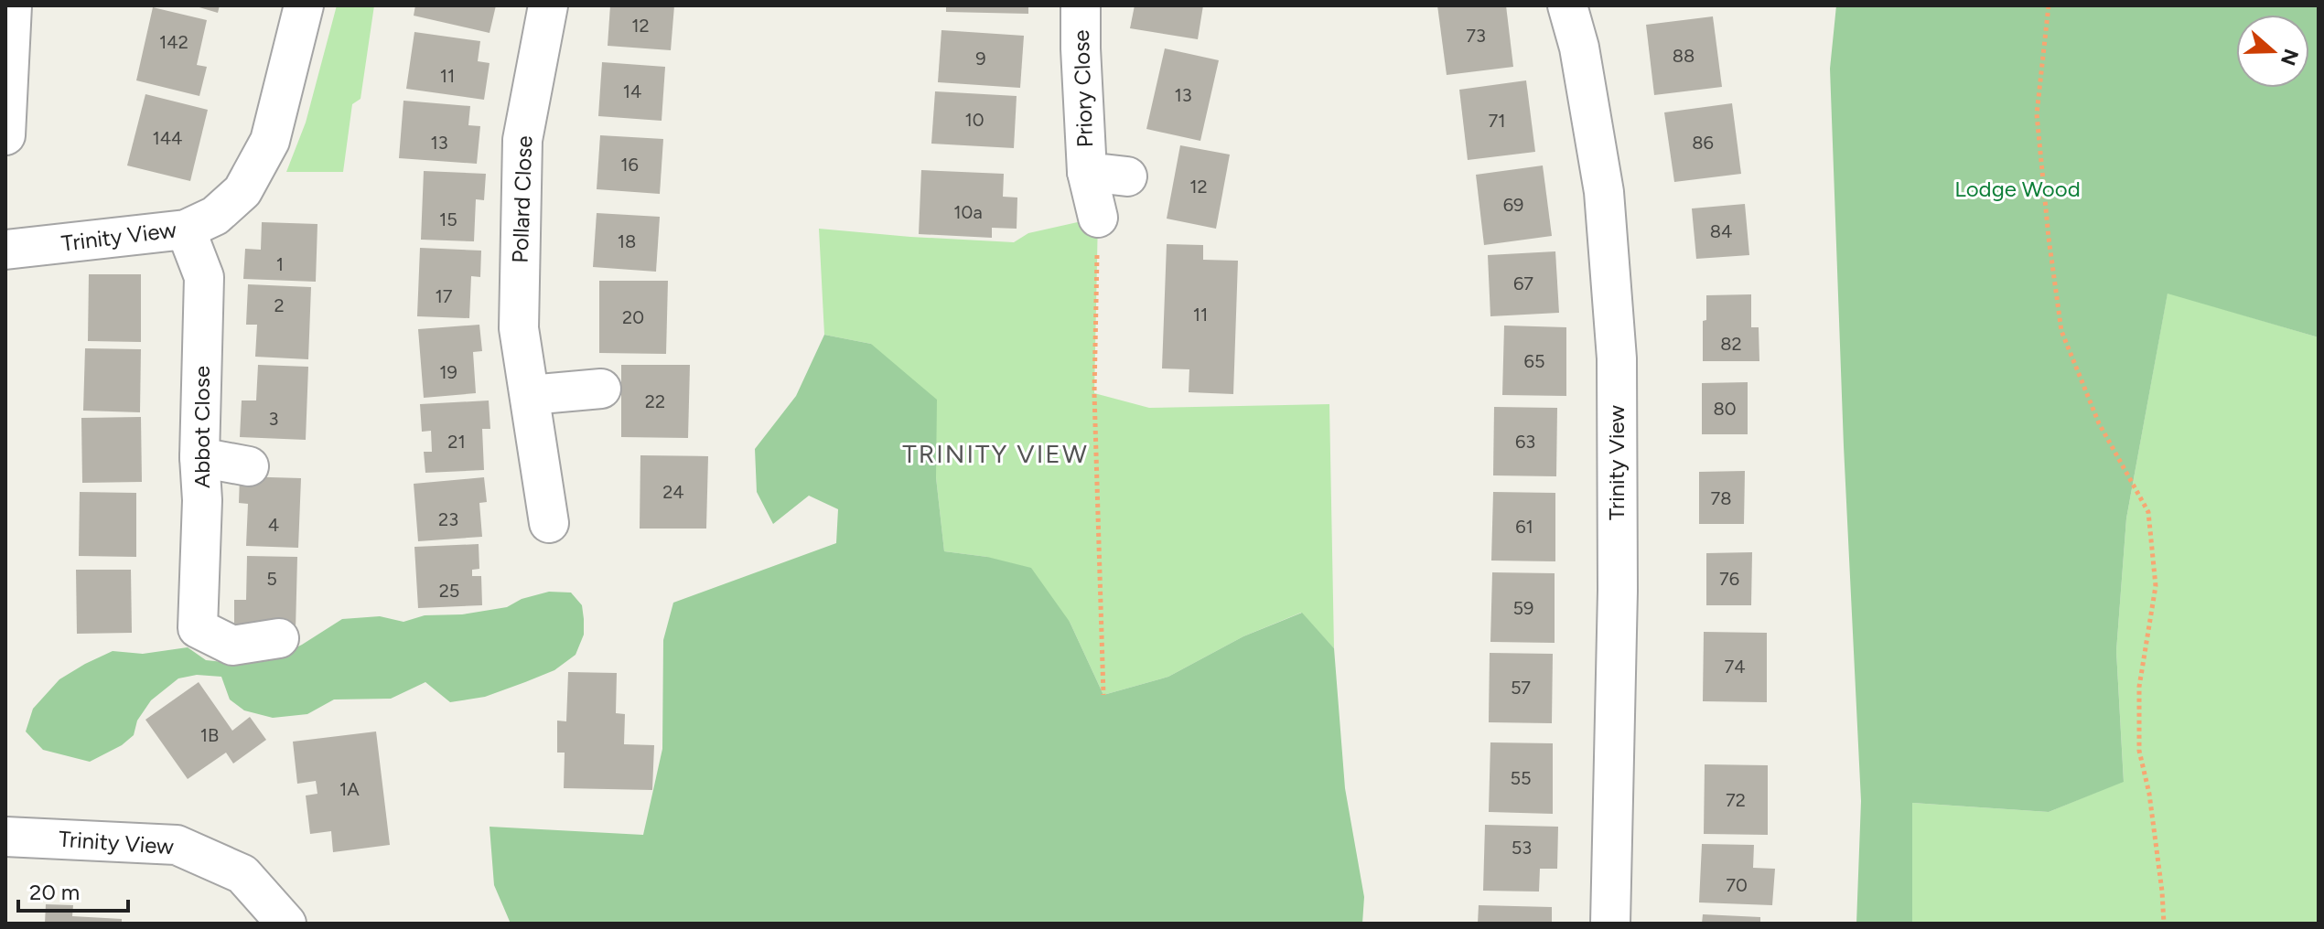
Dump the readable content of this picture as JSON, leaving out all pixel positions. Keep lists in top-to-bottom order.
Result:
{
  "streets": {
    "street": [
      "Priory Close",
      "Pollard Close",
      "Trinity View",
      "Abbot Close"
    ]
  },
  "crossings": [
    ["Trinity View", "Abbot Close"]
  ],
  "districts": ["TRINITY VIEW"],
  "parks": ["Lodge Wood"],
  "house_numbers": [
    "12",
    "73",
    "142",
    "88",
    "9",
    "11",
    "14",
    "13",
    "10",
    "71",
    "144",
    "13",
    "86",
    "16",
    "12",
    "69",
    "10a",
    "15",
    "84",
    "18",
    "1",
    "67",
    "17",
    "2",
    "11",
    "20",
    "82",
    "65",
    "19",
    "22",
    "80",
    "3",
    "21",
    "63",
    "24",
    "78",
    "23",
    "4",
    "61",
    "5",
    "76",
    "25",
    "59",
    "74",
    "57",
    "1B",
    "55",
    "1A",
    "72",
    "53",
    "70"
  ],
  "scale_bar": "20 m",
  "north": "right"
}
